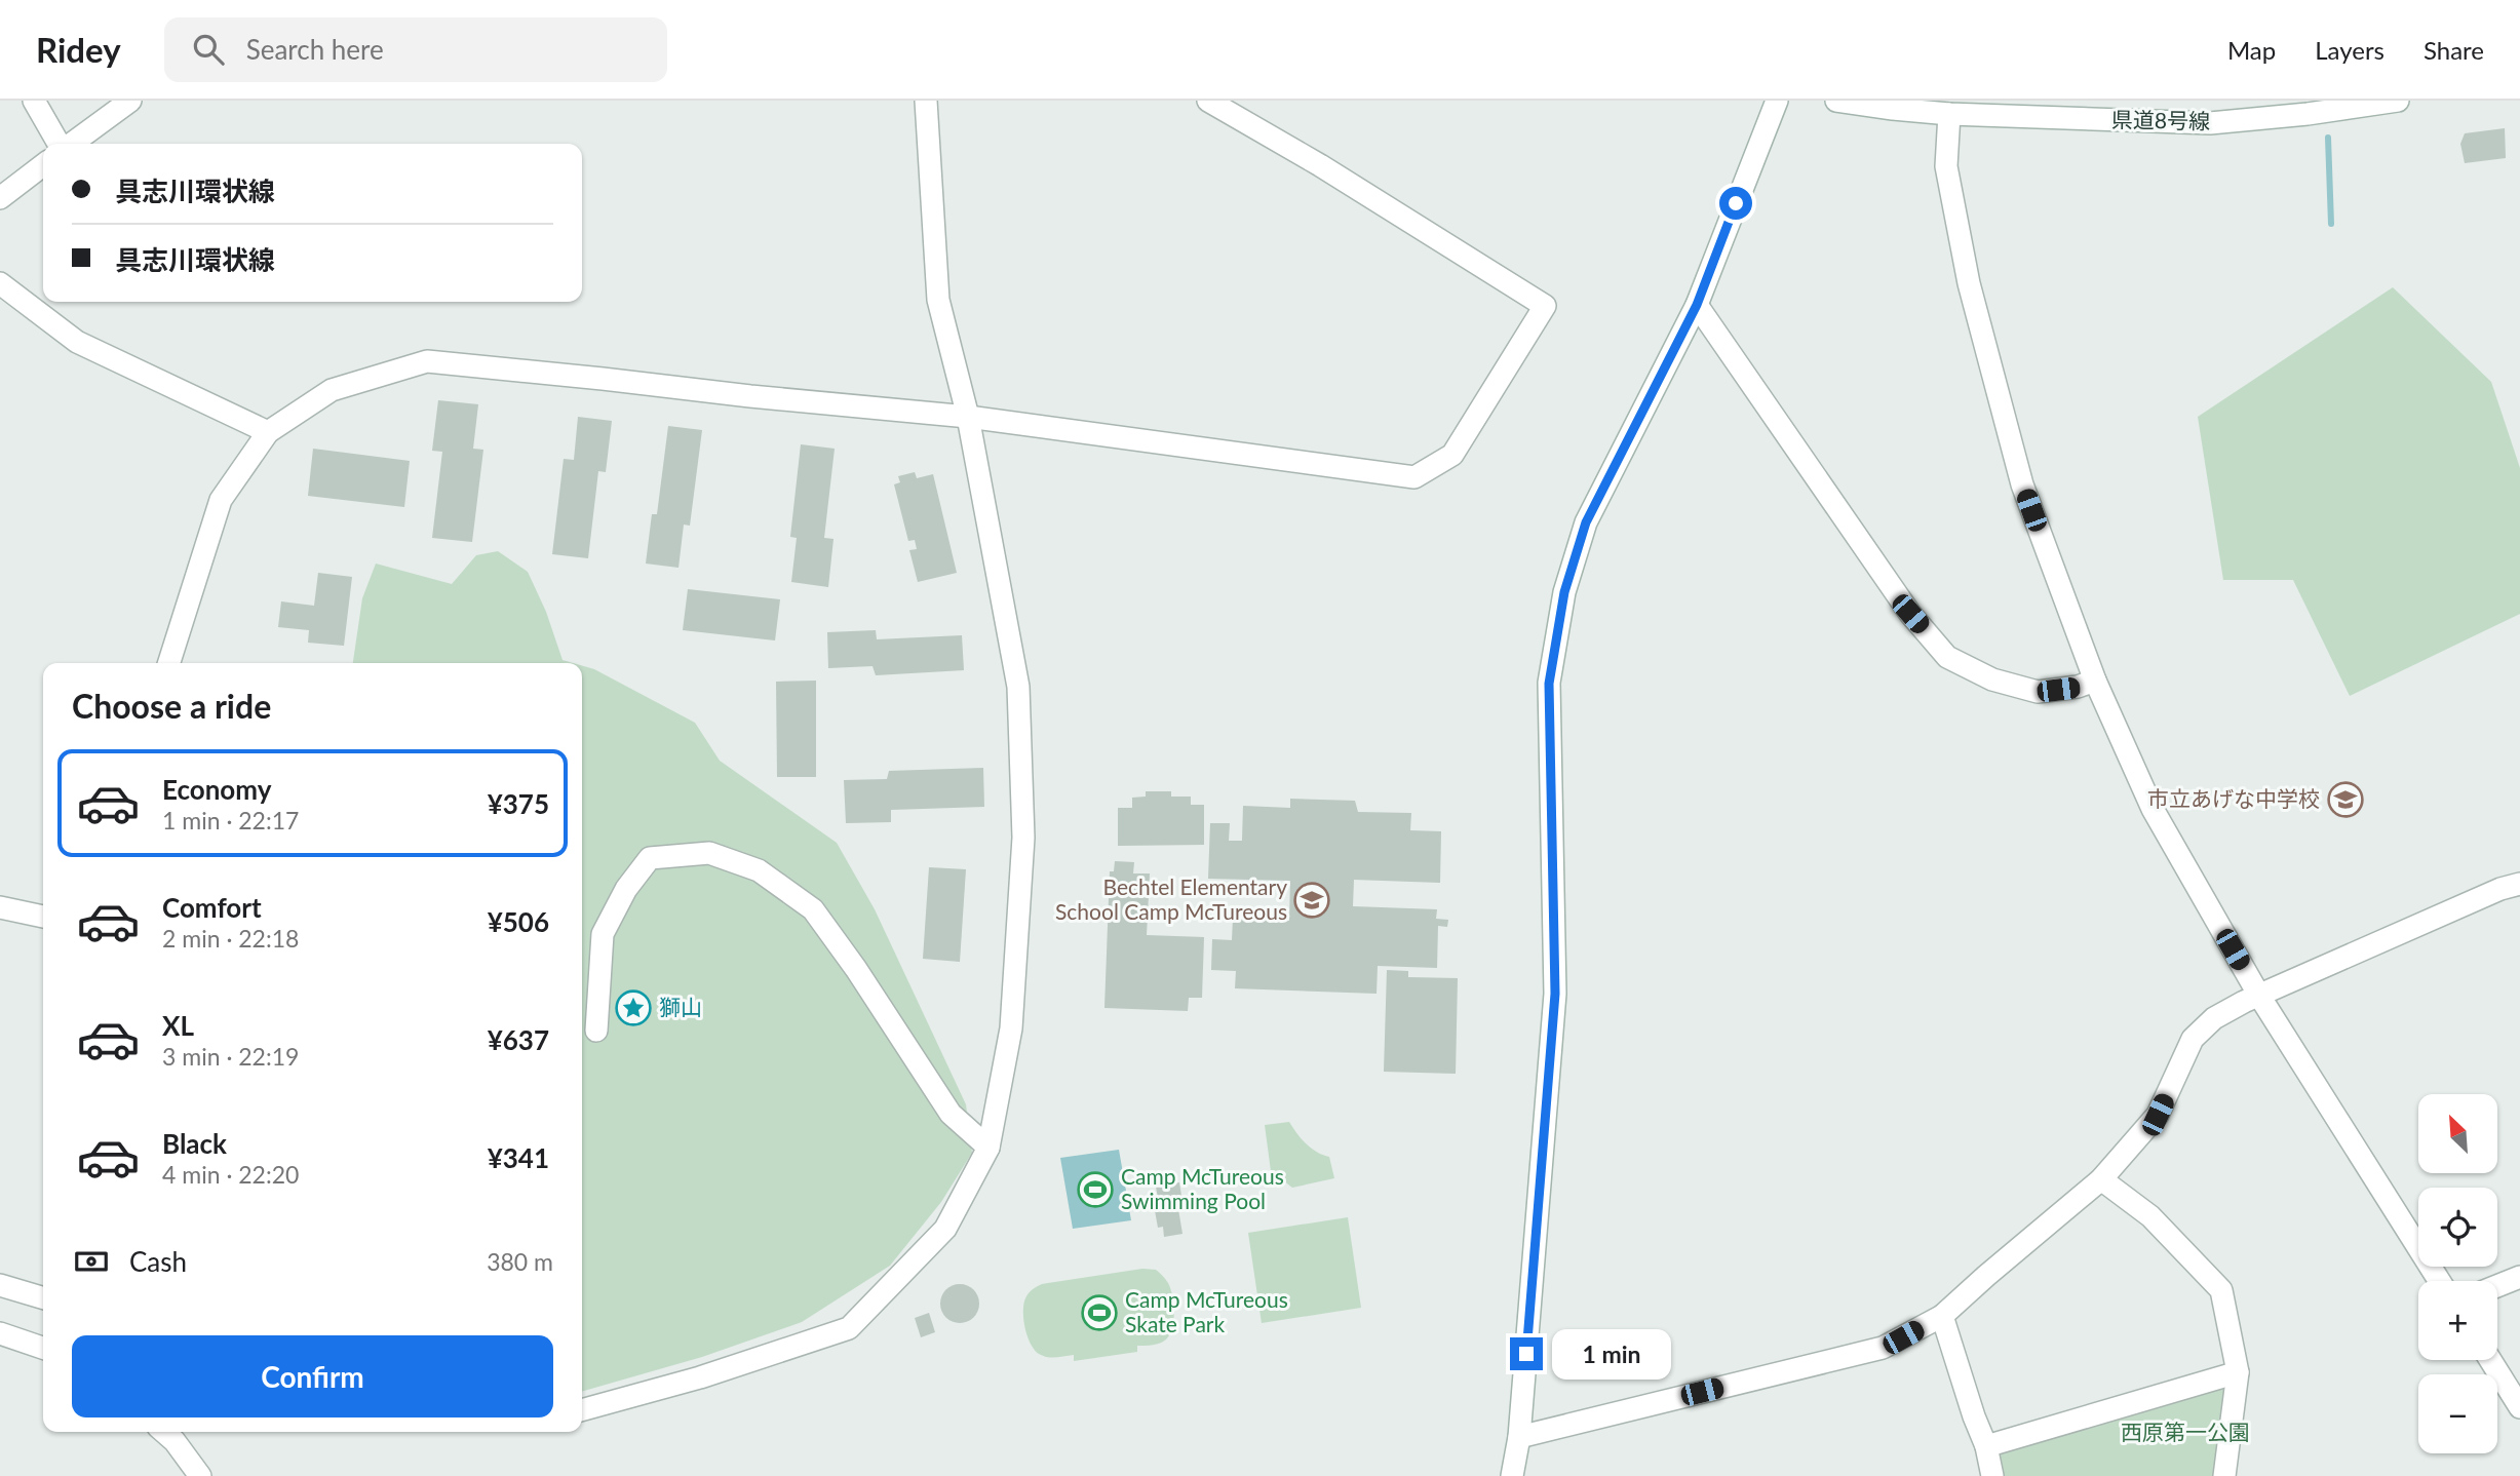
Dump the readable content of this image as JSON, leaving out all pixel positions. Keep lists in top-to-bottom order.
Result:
{
  "streets": {
    "street": ["県道8号線"]
  },
  "parks": ["西原第一公園"],
  "places": {
    "school or university": ["市立あげな中学校", "Bechtel Elementary School Camp McTureous"],
    "place": ["獅山"],
    "sports": ["Camp McTureous Swimming Pool", "Camp McTureous Skate Park"]
  },
  "north": "top left",
  "page": {
    "header": "Ridey",
    "search": "Search here",
    "nav": ["Map", "Layers", "Share"],
    "banner": ["具志川環状線", "具志川環状線"],
    "heading": "Choose a ride",
    "list": [
      {
        "name": "Economy",
        "note": "1 min · 22:17",
        "value": "¥375"
      },
      {
        "name": "Comfort",
        "note": "2 min · 22:18",
        "value": "¥506"
      },
      {
        "name": "XL",
        "note": "3 min · 22:19",
        "value": "¥637"
      },
      {
        "name": "Black",
        "note": "4 min · 22:20",
        "value": "¥341"
      }
    ],
    "map_buttons": ["+", "−"],
    "pay": ["Cash", "380 m"],
    "buttons": "Confirm",
    "bubble": "1 min"
  }
}
